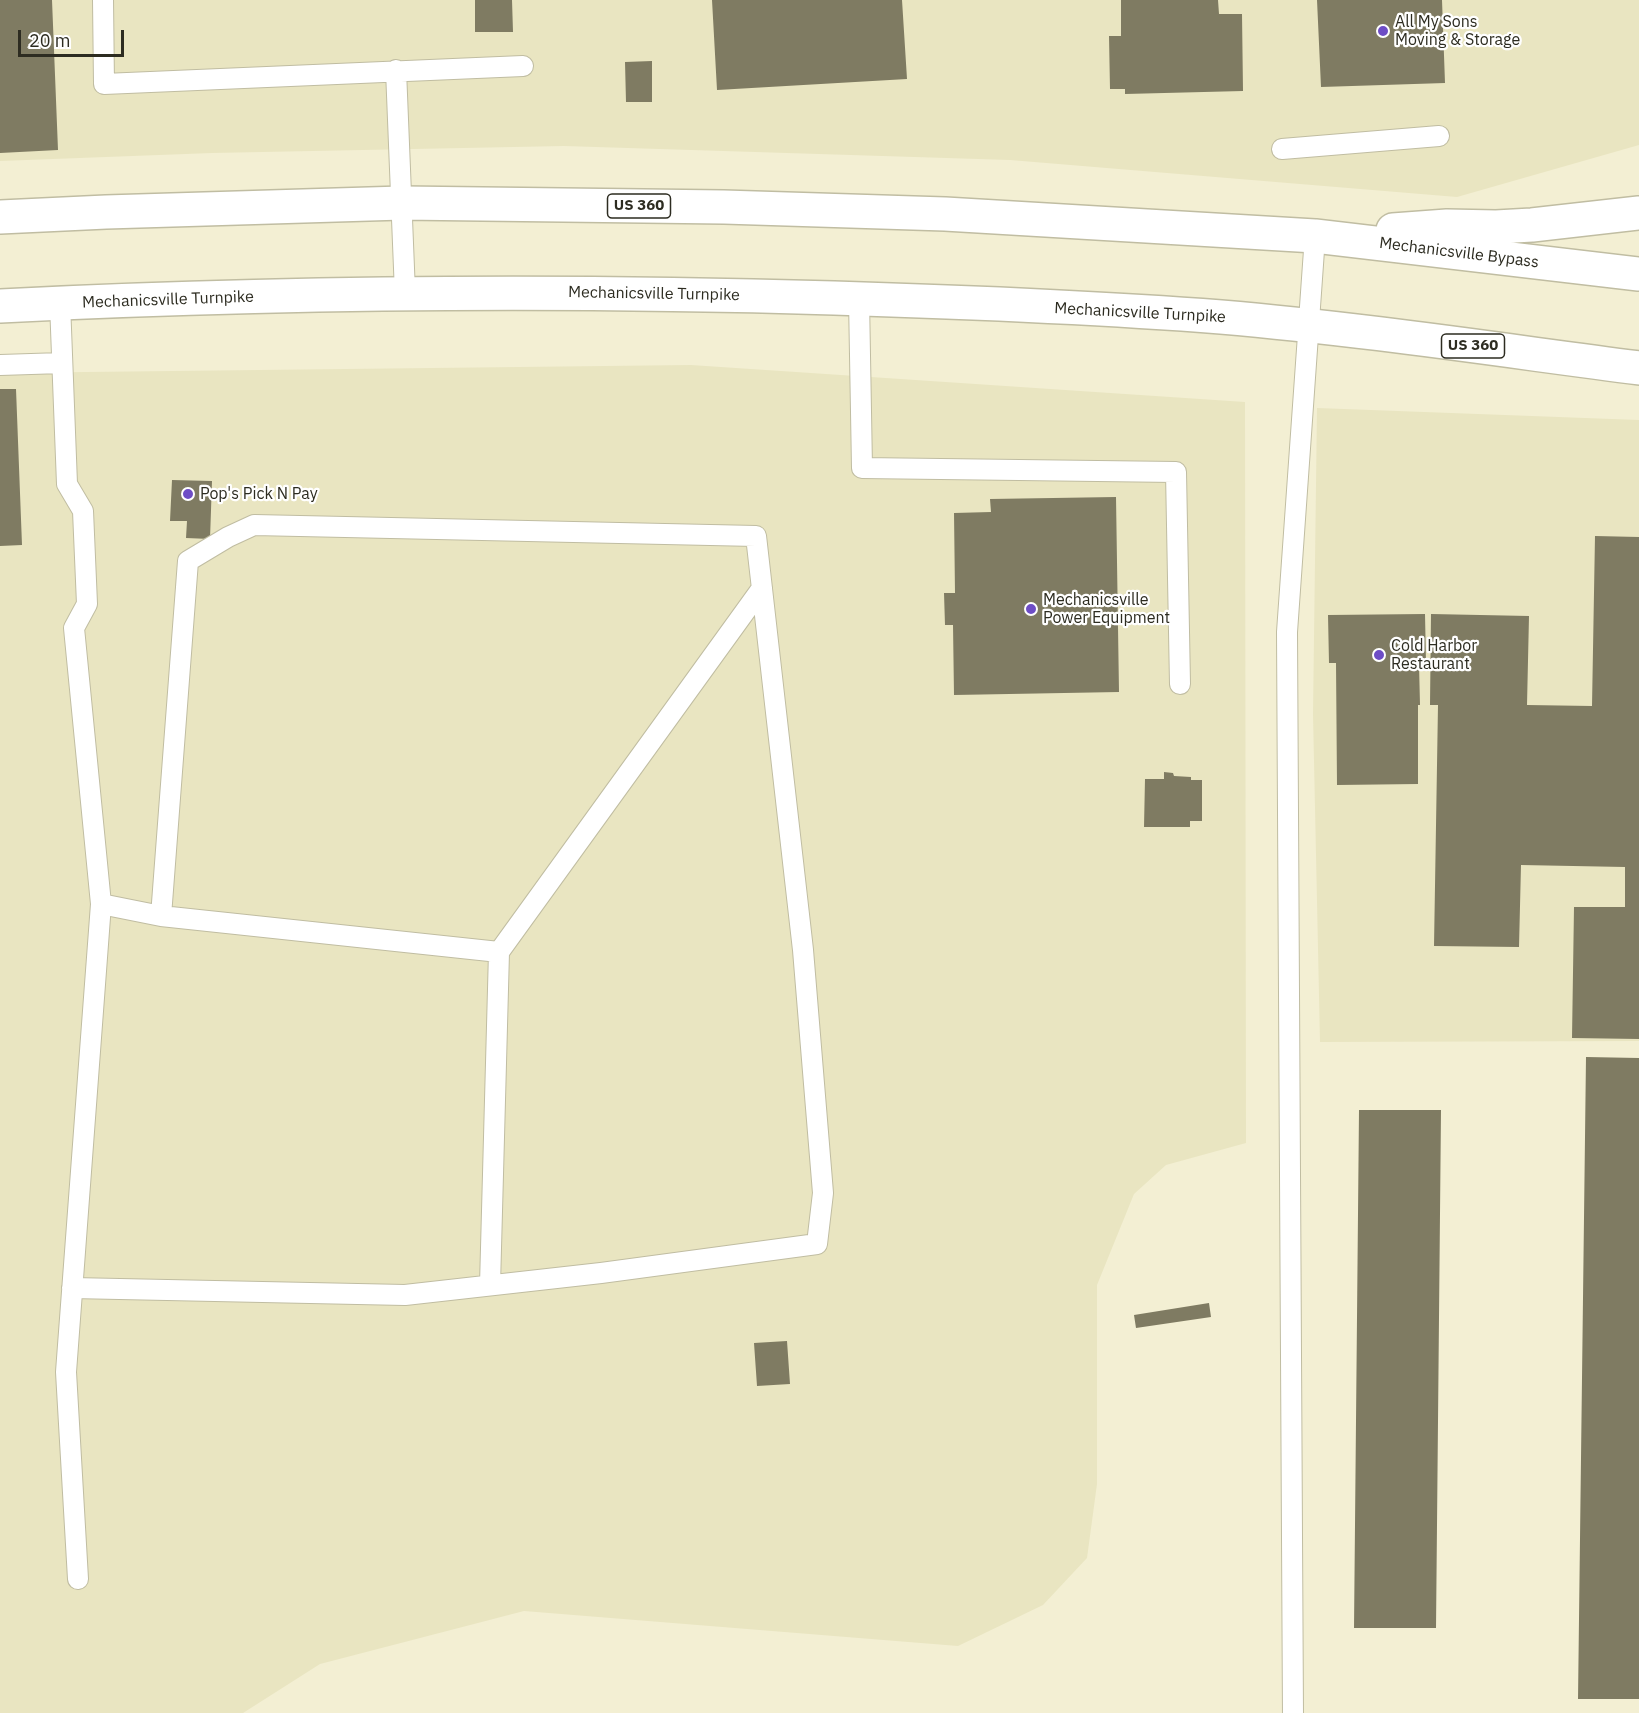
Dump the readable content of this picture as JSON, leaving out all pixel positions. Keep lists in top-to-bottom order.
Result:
{
  "streets": {
    "highway": ["US 360", "Mechanicsville Bypass", "Mechanicsville Turnpike"]
  },
  "crossings": [
    ["US 360", "Mechanicsville Bypass"],
    ["US 360", "Mechanicsville Turnpike"]
  ],
  "places": [
    "All My Sons Moving & Storage",
    "Pop's Pick N Pay",
    "Mechanicsville Power Equipment",
    "Cold Harbor Restaurant"
  ],
  "scale_bar": "20 m"
}
